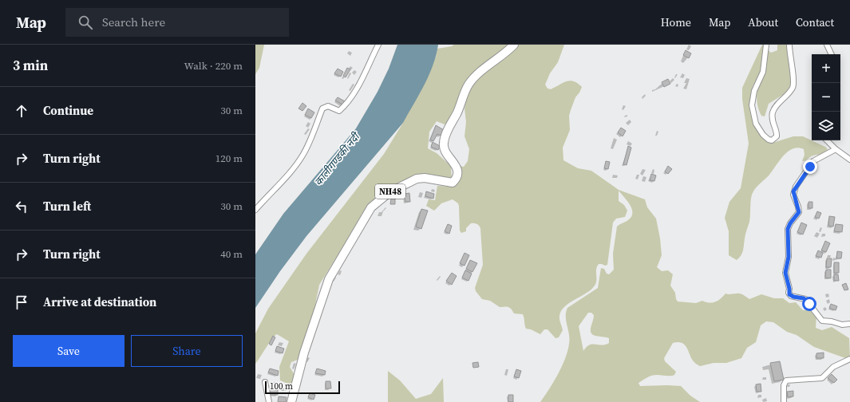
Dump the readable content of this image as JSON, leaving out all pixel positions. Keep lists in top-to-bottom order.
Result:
{
  "streets": {
    "highway": ["NH48"]
  },
  "water": ["कालीगण्डकी नदी"],
  "scale_bar": "100 m",
  "page": {
    "header": "Map",
    "search": "Search here",
    "nav": [
      "Home",
      "Map",
      "About",
      "Contact"
    ],
    "heading": ["3 min", "Walk · 220 m"],
    "map_buttons": ["+", "−"],
    "list": [
      ["Continue", "30 m"],
      ["Turn right", "120 m"],
      ["Turn left", "30 m"],
      ["Turn right", "40 m"],
      "Arrive at destination"
    ],
    "buttons": ["Save", "Share"],
    "scale": "100 m"
  }
}
